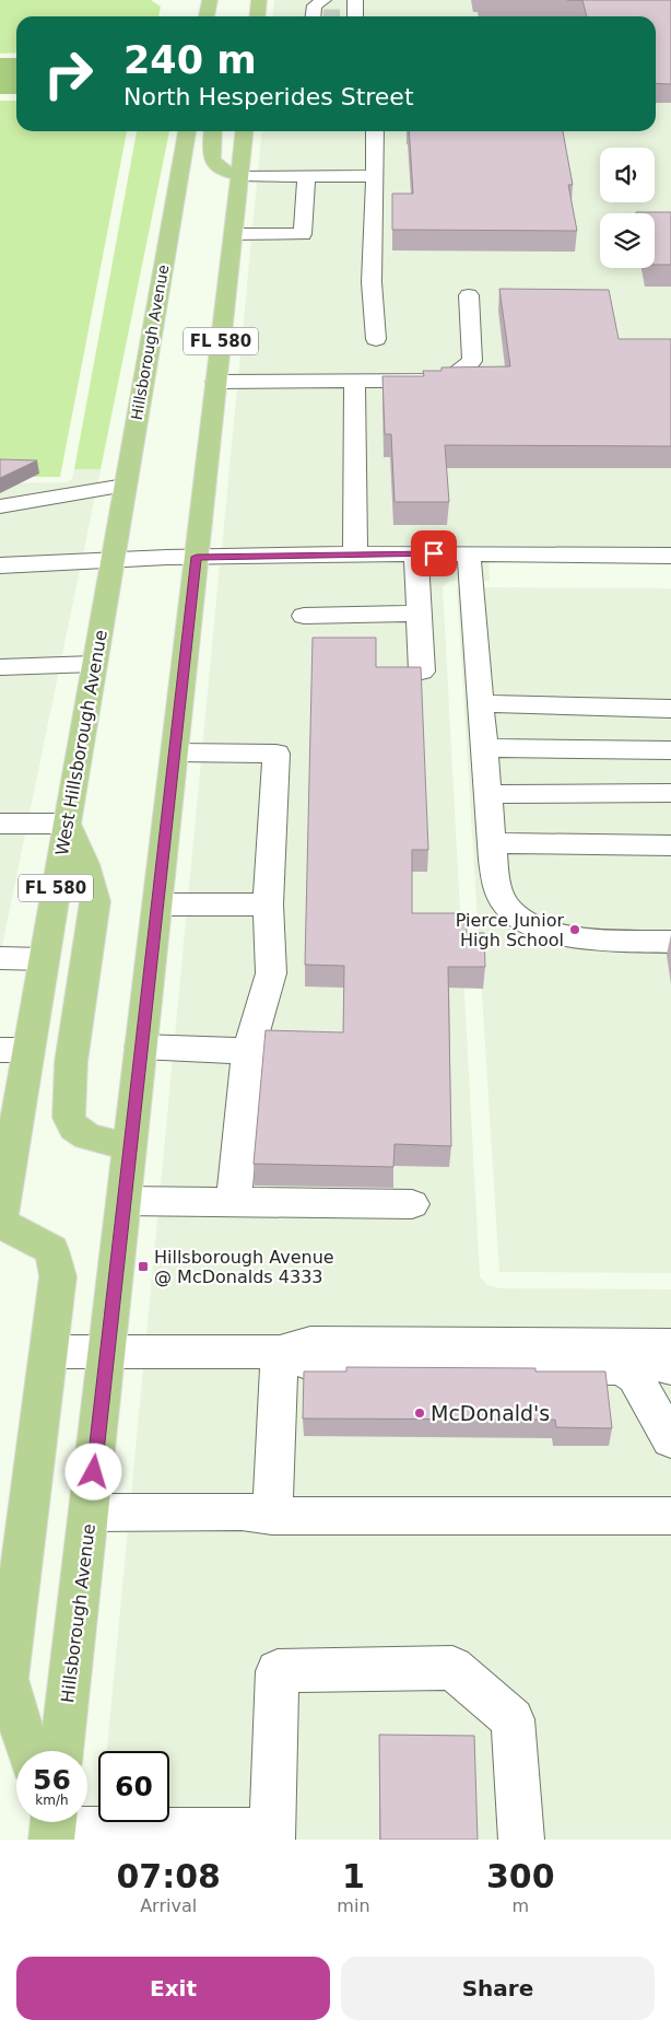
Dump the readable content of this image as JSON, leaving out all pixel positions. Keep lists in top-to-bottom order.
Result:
{
  "streets": {
    "main road": ["FL 580", "Hillsborough Avenue", "West Hillsborough Avenue"]
  },
  "crossings": [
    ["Hillsborough Avenue", "West Hillsborough Avenue"]
  ],
  "places": {
    "other": ["Pierce Junior High School", "McDonald's"],
    "transit": ["Hillsborough Avenue @ McDonalds 4333"]
  },
  "page": {
    "turn": ["240 m", "North Hesperides Street"],
    "speed": "56 km/h",
    "limit": "60",
    "eta": [
      "07:08",
      "Arrival",
      "1",
      "min",
      "300",
      "m"
    ],
    "buttons": ["Exit", "Share"]
  }
}
